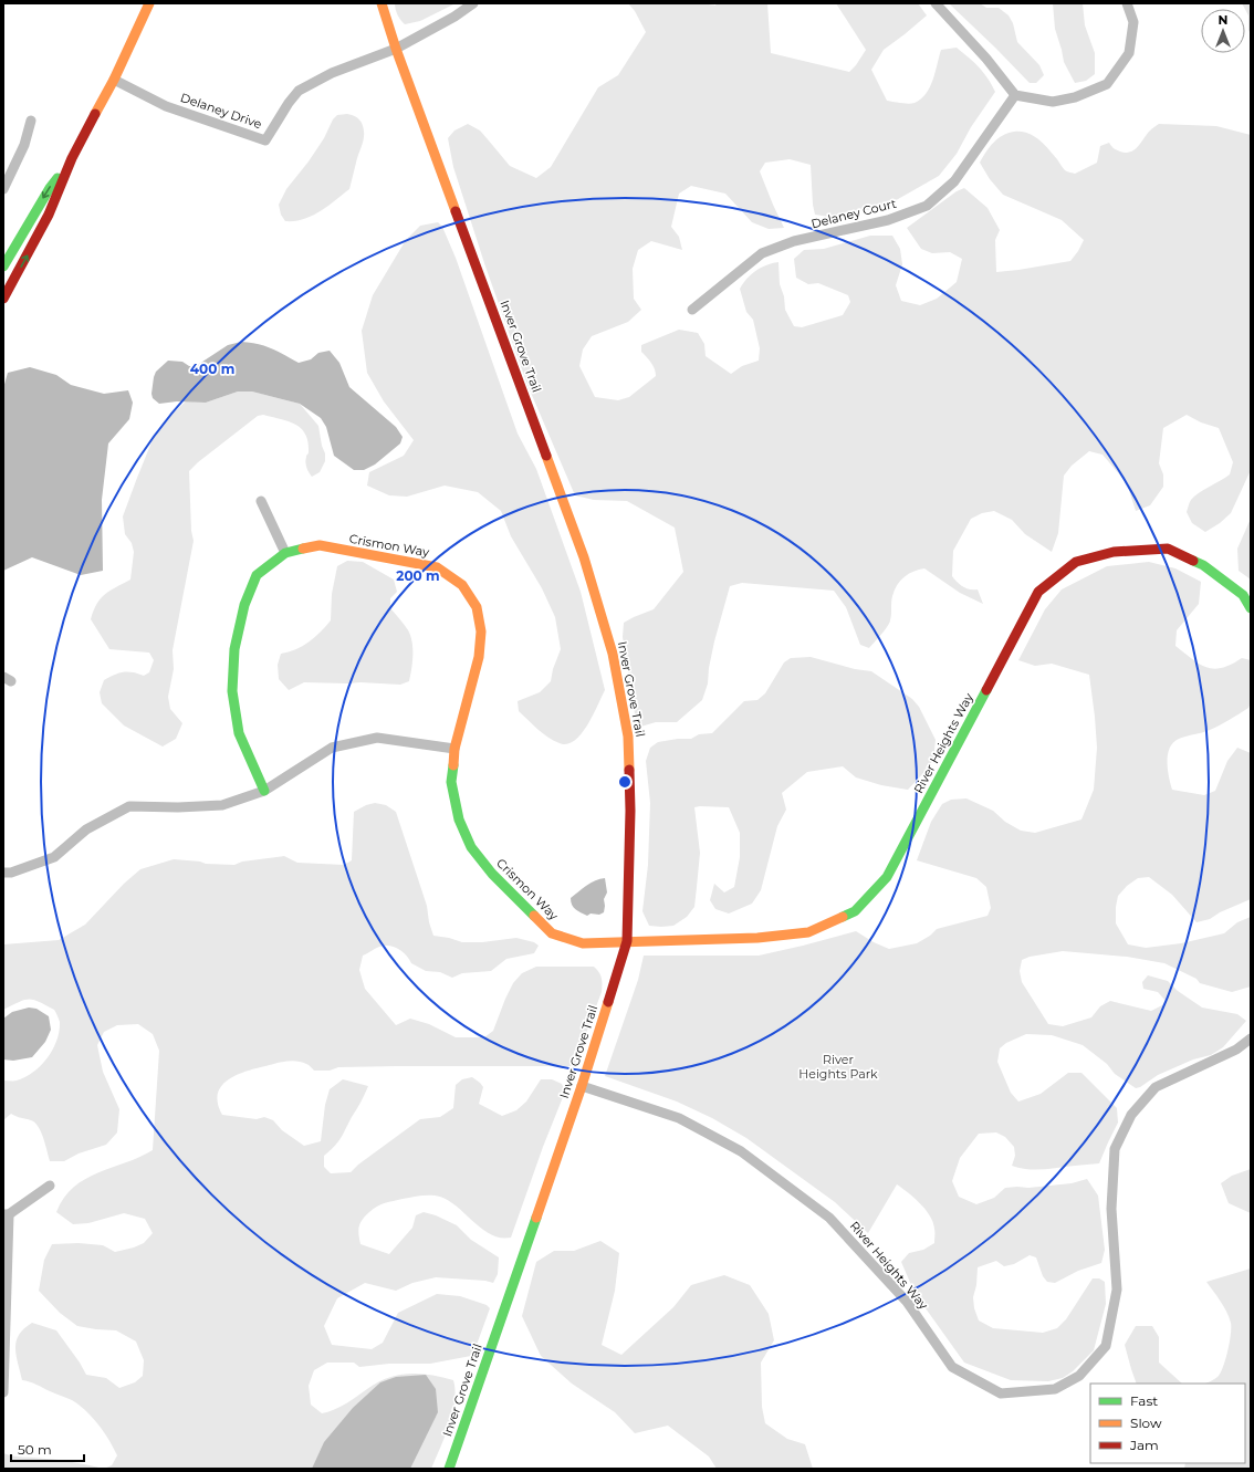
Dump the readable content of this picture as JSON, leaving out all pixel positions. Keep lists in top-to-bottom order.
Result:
{
  "streets": {
    "street": [
      "Delaney Drive",
      "Delaney Court",
      "Inver Grove Trail",
      "Crismon Way",
      "River Heights Way"
    ]
  },
  "crossings": [
    ["Delaney Drive", "Inver Grove Trail"],
    ["Inver Grove Trail", "Crismon Way"],
    ["Inver Grove Trail", "River Heights Way"],
    ["Crismon Way", "River Heights Way"]
  ],
  "parks": ["River Heights Park"],
  "legend": ["Fast", "Slow", "Jam"],
  "scale_bar": "50 m",
  "north": "top",
  "rings": ["400 m", "200 m"]
}
